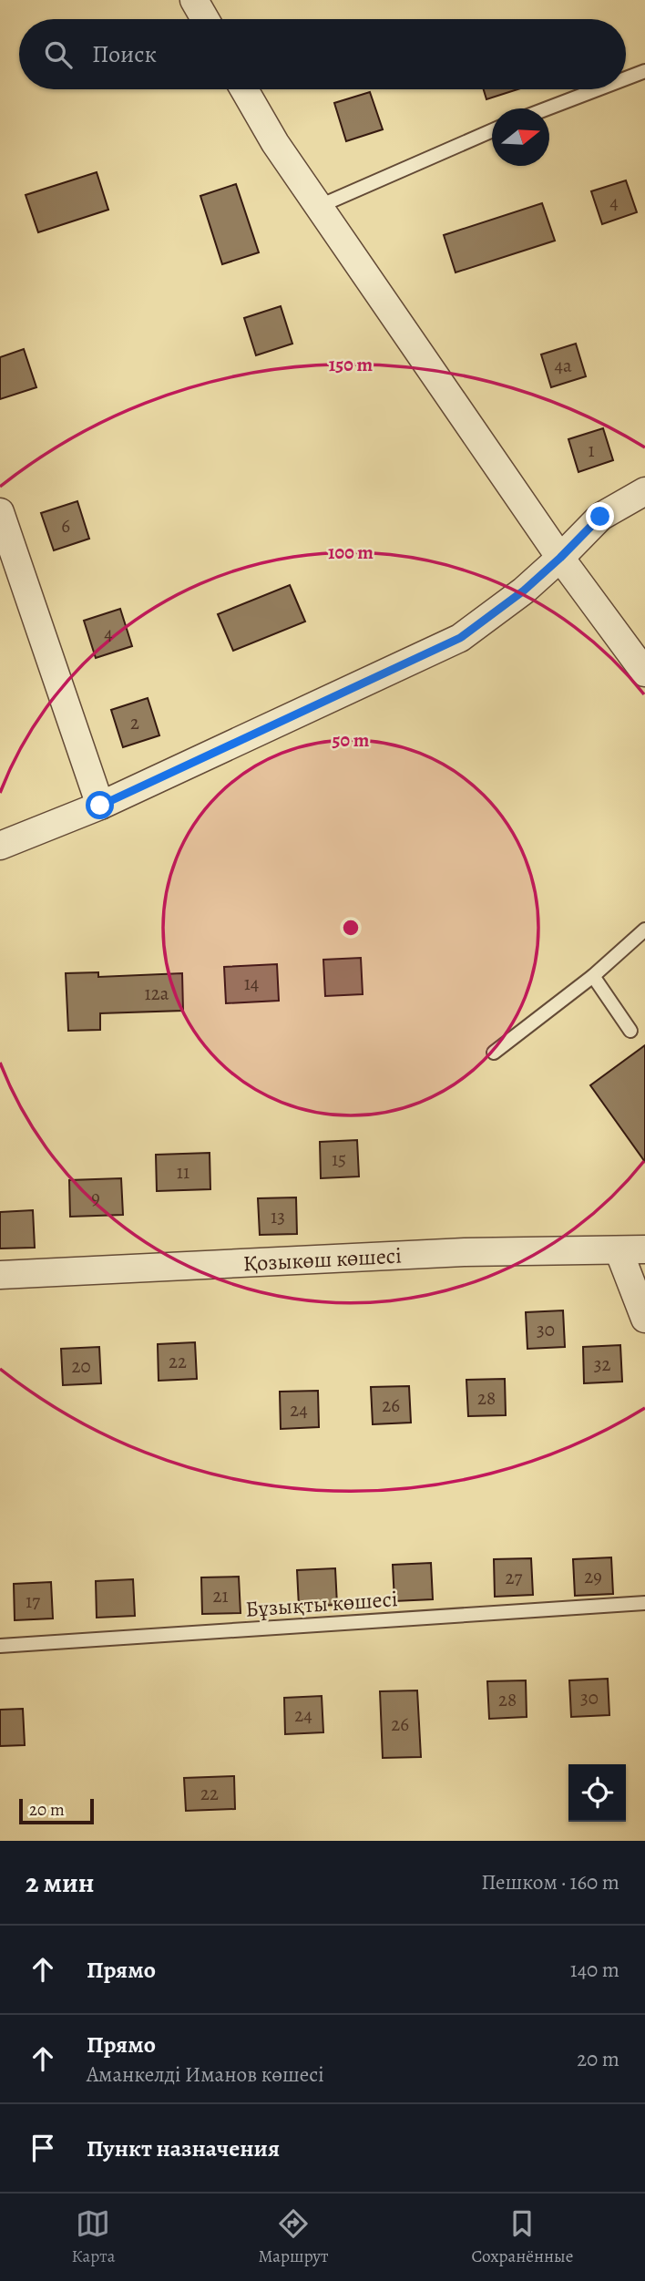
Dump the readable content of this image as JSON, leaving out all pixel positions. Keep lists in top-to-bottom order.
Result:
{
  "streets": {
    "street": ["Қозыкөш көшесі"],
    "lane": ["Бұзықты көшесі"]
  },
  "house_numbers": [
    "4",
    "4а",
    "1",
    "6",
    "4",
    "2",
    "14",
    "12а",
    "15",
    "11",
    "9",
    "13",
    "30",
    "22",
    "32",
    "20",
    "28",
    "26",
    "24",
    "29",
    "27",
    "21",
    "17",
    "30",
    "28",
    "24",
    "26",
    "22"
  ],
  "scale_bar": "20 m",
  "north": "right",
  "page": {
    "search": "Поиск",
    "scale": "20 m",
    "heading": ["2 мин", "Пешком · 160 m"],
    "list": [
      ["Прямо", "140 m"],
      ["Прямо", "Аманкелді Иманов көшесі", "20 m"],
      "Пункт назначения"
    ],
    "nav": ["Карта", "Маршрут", "Сохранённые"]
  },
  "rings": ["150 m", "100 m", "50 m"]
}
